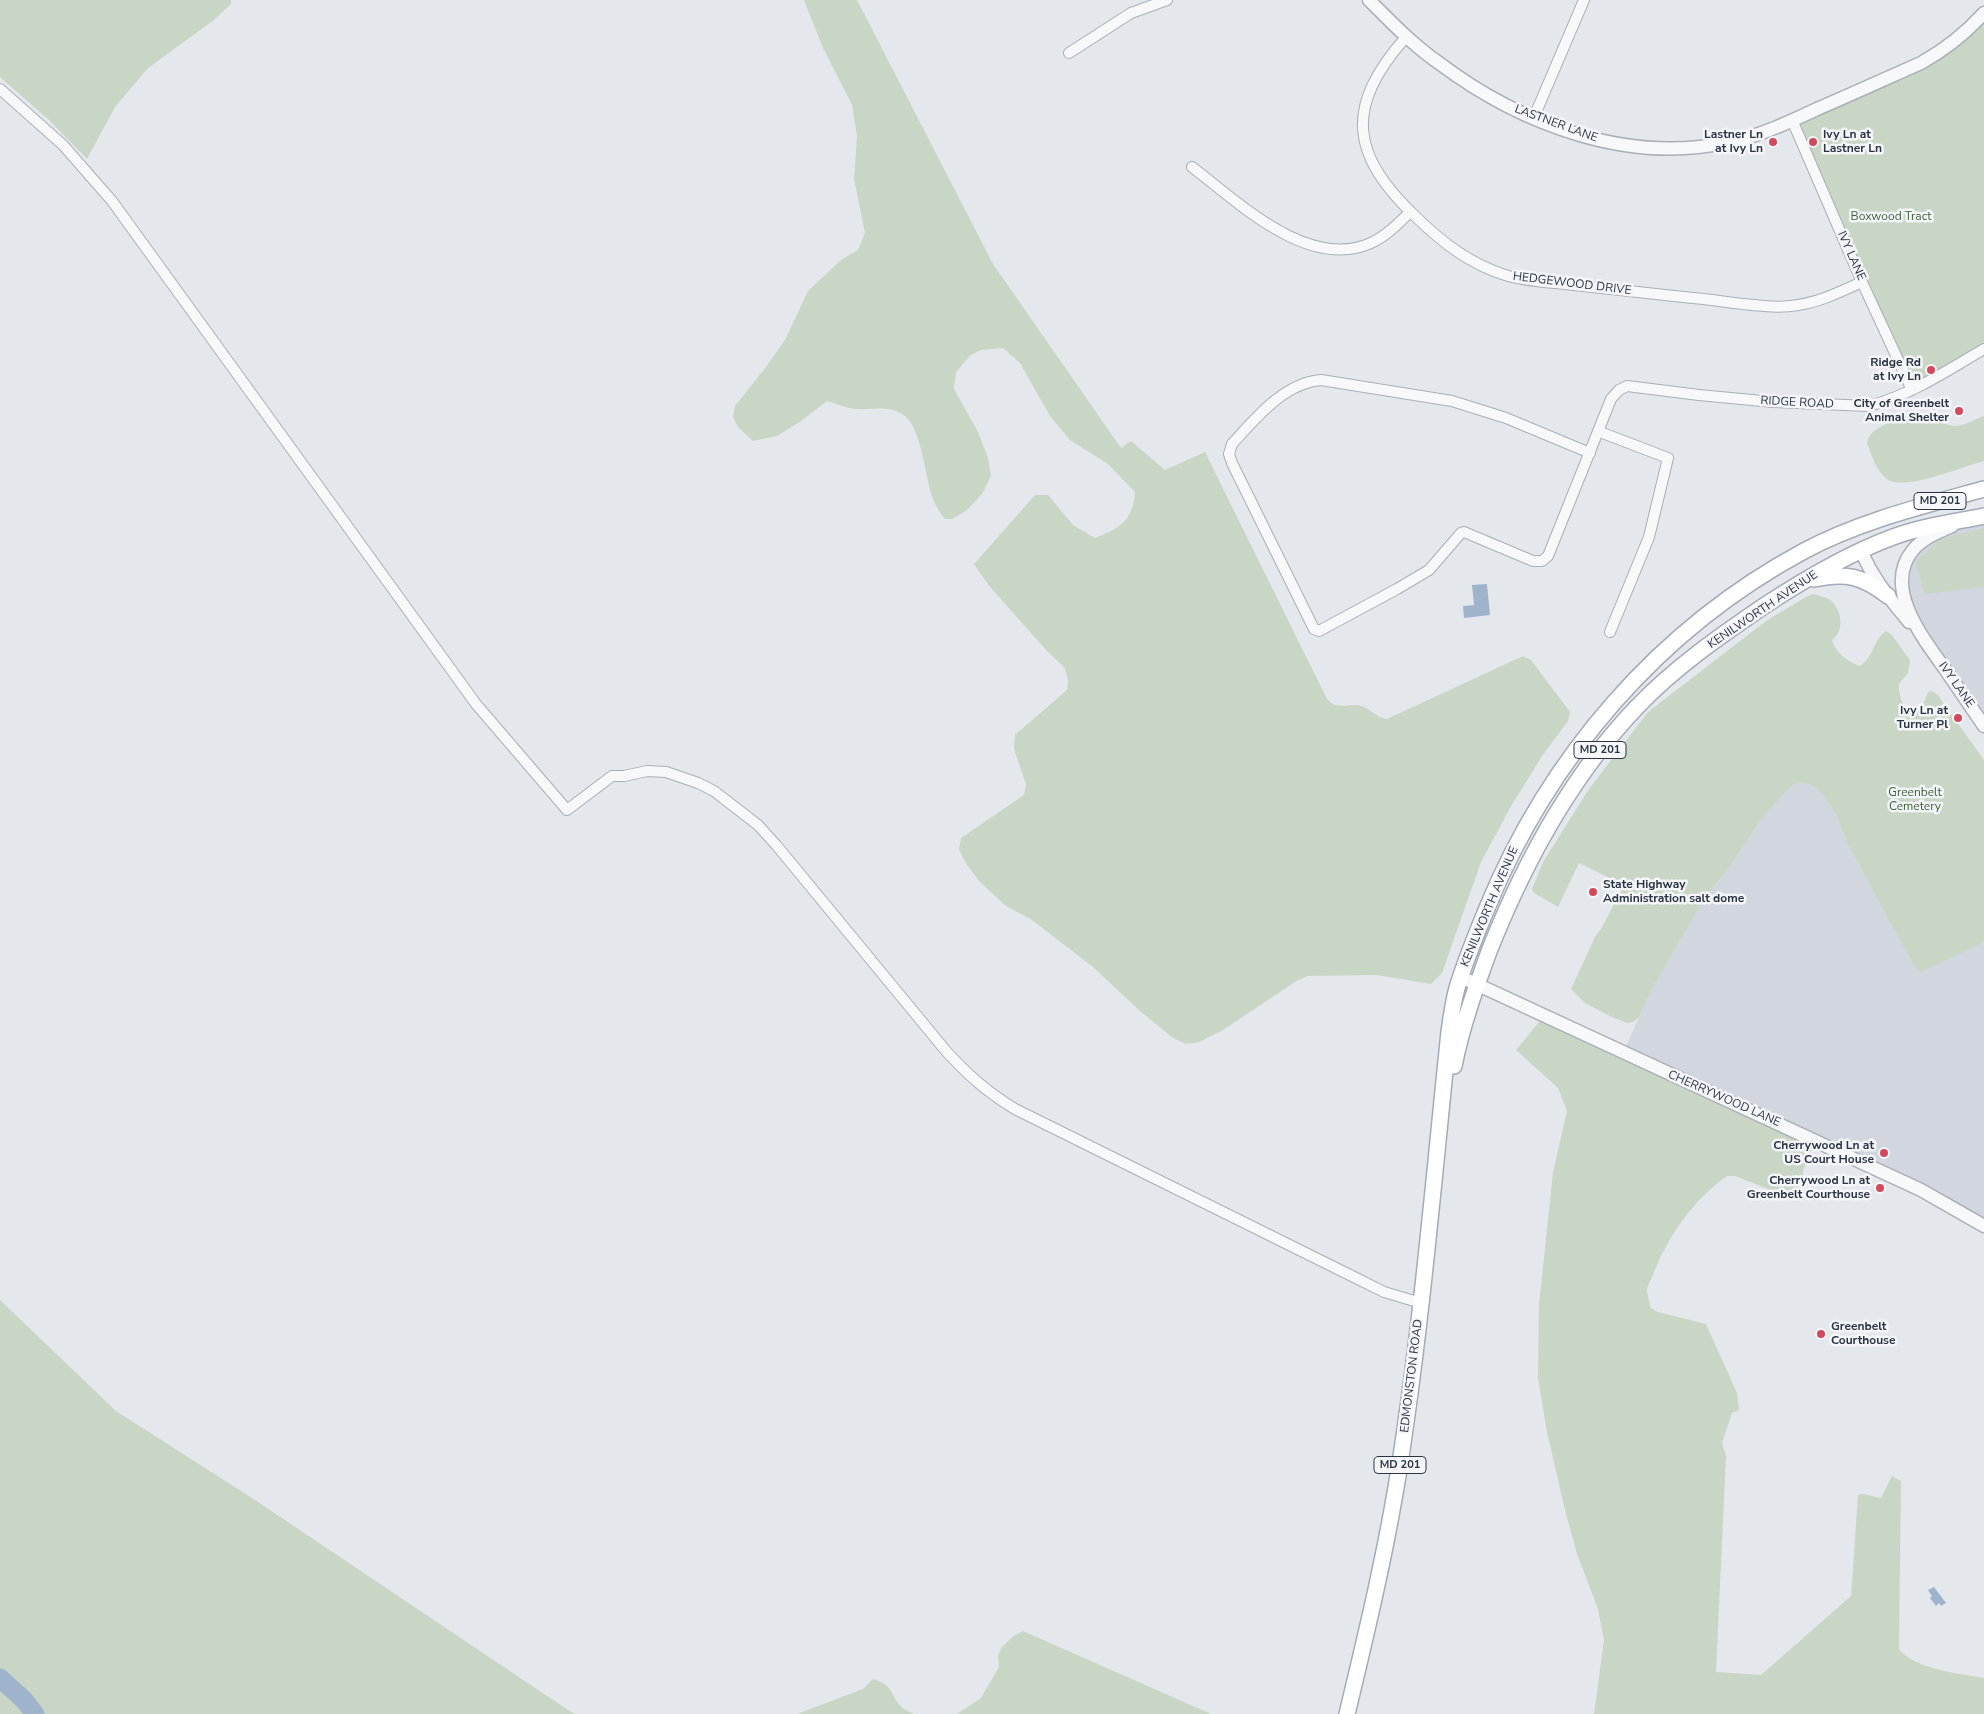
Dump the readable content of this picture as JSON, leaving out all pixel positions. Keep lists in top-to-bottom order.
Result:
{
  "streets": {
    "main road": ["MD 201", "KENILWORTH AVENUE", "EDMONSTON ROAD"],
    "street": [
      "LASTNER LANE",
      "IVY LANE",
      "HEDGEWOOD DRIVE",
      "RIDGE ROAD",
      "CHERRYWOOD LANE"
    ]
  },
  "crossings": [
    ["LASTNER LANE", "IVY LANE"],
    ["LASTNER LANE", "HEDGEWOOD DRIVE"],
    ["IVY LANE", "HEDGEWOOD DRIVE"],
    ["IVY LANE", "RIDGE ROAD"],
    ["IVY LANE", "KENILWORTH AVENUE"],
    ["KENILWORTH AVENUE", "CHERRYWOOD LANE"],
    ["KENILWORTH AVENUE", "EDMONSTON ROAD"],
    ["CHERRYWOOD LANE", "EDMONSTON ROAD"]
  ],
  "parks": ["Boxwood Tract", "Greenbelt Cemetery"],
  "places": [
    "Lastner Ln at Ivy Ln",
    "Ivy Ln at Lastner Ln",
    "Ridge Rd at Ivy Ln",
    "City of Greenbelt Animal Shelter",
    "Ivy Ln at Turner Pl",
    "State Highway Administration salt dome",
    "Cherrywood Ln at US Court House",
    "Cherrywood Ln at Greenbelt Courthouse",
    "Greenbelt Courthouse"
  ]
}
